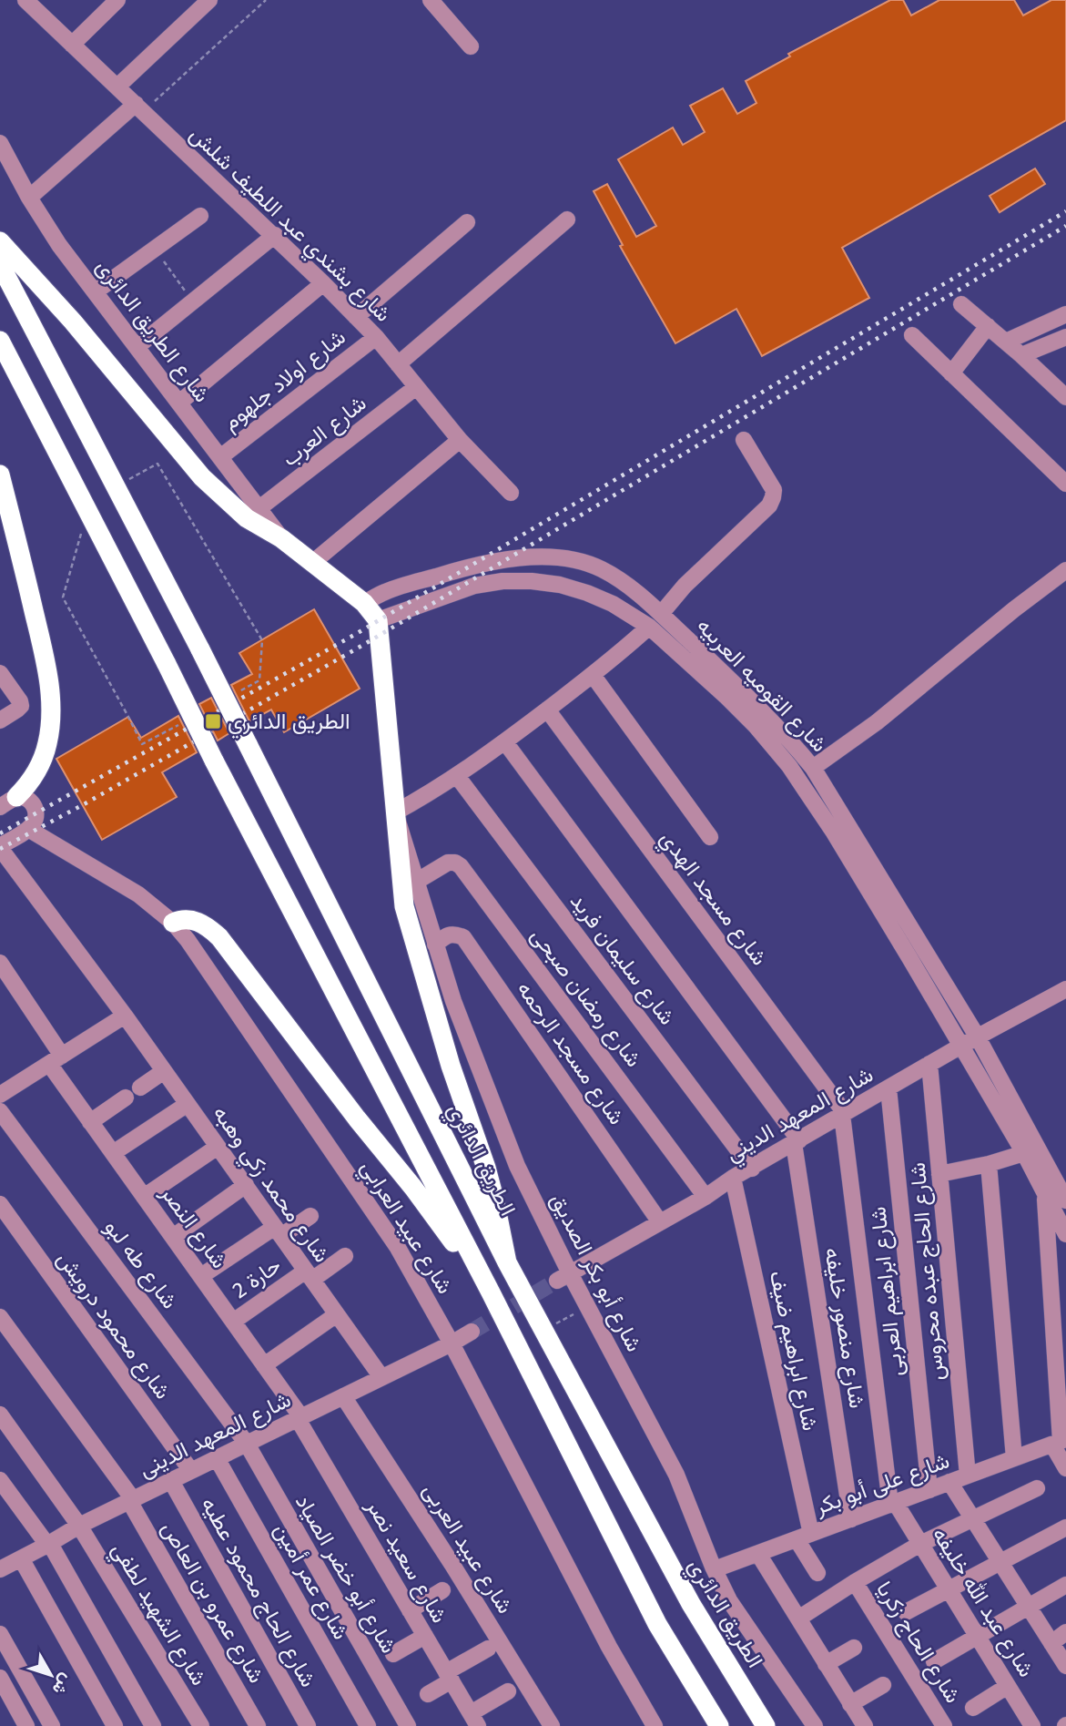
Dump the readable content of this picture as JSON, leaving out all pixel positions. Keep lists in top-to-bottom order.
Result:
{
  "streets": {
    "highway": ["الطريق الدائري"],
    "street": [
      "شارع بشندي عبد اللطيف شلش",
      "شارع الطريق الدائرى",
      "شارع اولاد جلهوم",
      "شارع العرب",
      "شارع القوميه العربيه",
      "شارع مسجد الهدي",
      "شارع سليمان فريد",
      "شارع رمضان صبحى",
      "شارع مسجد الرحمه",
      "شارع المعهد الديني",
      "شارع محمد زكي وهبه",
      "شارع النصر",
      "شارع عبيد العرابي",
      "شارع طه لبو",
      "شارع الحاج عبده محروس",
      "شارع أبو بكر الصديق",
      "حارة 2",
      "شارع ابراهيم العربى",
      "شارع محمود درويش",
      "شارع منصور خليفه",
      "شارع ابراهيم ضيف",
      "شارع المعهد الدينى",
      "شارع على أبو بكر",
      "شارع عبيد العربى",
      "شارع سعيد نصر",
      "شارع أبو خضر الصياد",
      "شارع عمر أمين",
      "شارع الحاج محمود عطيه",
      "شارع عمرو بن العاص",
      "شارع عبد الله خليفه",
      "شارع الشهيد لطفي",
      "شارع الحاج زكريا"
    ]
  },
  "crossings": [
    ["شارع بشندي عبد اللطيف شلش", "شارع اولاد جلهوم"],
    ["شارع بشندي عبد اللطيف شلش", "شارع العرب"],
    ["شارع الطريق الدائرى", "شارع اولاد جلهوم"],
    ["شارع الطريق الدائرى", "شارع العرب"],
    ["شارع القوميه العربيه", "شارع المعهد الديني"],
    ["شارع مسجد الهدي", "شارع المعهد الديني"],
    ["شارع سليمان فريد", "شارع المعهد الديني"],
    ["شارع رمضان صبحى", "شارع المعهد الديني"],
    ["شارع رمضان صبحى", "شارع أبو بكر الصديق"],
    ["شارع مسجد الرحمه", "شارع المعهد الديني"],
    ["شارع مسجد الرحمه", "شارع أبو بكر الصديق"],
    ["شارع المعهد الديني", "شارع الحاج عبده محروس"],
    ["شارع المعهد الديني", "شارع أبو بكر الصديق"],
    ["شارع المعهد الديني", "شارع ابراهيم العربى"],
    ["شارع المعهد الديني", "شارع منصور خليفه"],
    ["شارع المعهد الديني", "شارع ابراهيم ضيف"],
    ["شارع محمد زكي وهبه", "حارة 2"],
    ["شارع محمد زكي وهبه", "شارع المعهد الدينى"],
    ["شارع النصر", "حارة 2"],
    ["شارع النصر", "شارع المعهد الدينى"],
    ["شارع النصر", "شارع سعيد نصر"],
    ["شارع عبيد العرابي", "شارع المعهد الدينى"],
    ["شارع طه لبو", "شارع المعهد الدينى"],
    ["شارع طه لبو", "شارع أبو خضر الصياد"],
    ["شارع الحاج عبده محروس", "شارع على أبو بكر"],
    ["شارع أبو بكر الصديق", "شارع على أبو بكر"],
    ["شارع ابراهيم العربى", "شارع على أبو بكر"],
    ["شارع محمود درويش", "شارع المعهد الدينى"],
    ["شارع منصور خليفه", "شارع على أبو بكر"],
    ["شارع ابراهيم ضيف", "شارع على أبو بكر"],
    ["شارع المعهد الدينى", "شارع عبيد العربى"],
    ["شارع المعهد الدينى", "شارع سعيد نصر"],
    ["شارع المعهد الدينى", "شارع أبو خضر الصياد"],
    ["شارع المعهد الدينى", "شارع عمر أمين"],
    ["شارع المعهد الدينى", "شارع الحاج محمود عطيه"],
    ["شارع المعهد الدينى", "شارع عمرو بن العاص"],
    ["شارع المعهد الدينى", "شارع الشهيد لطفي"],
    ["شارع على أبو بكر", "شارع عبد الله خليفه"]
  ],
  "places": {
    "transit": ["الطريق الدائري"]
  },
  "north": "bottom right"
}
